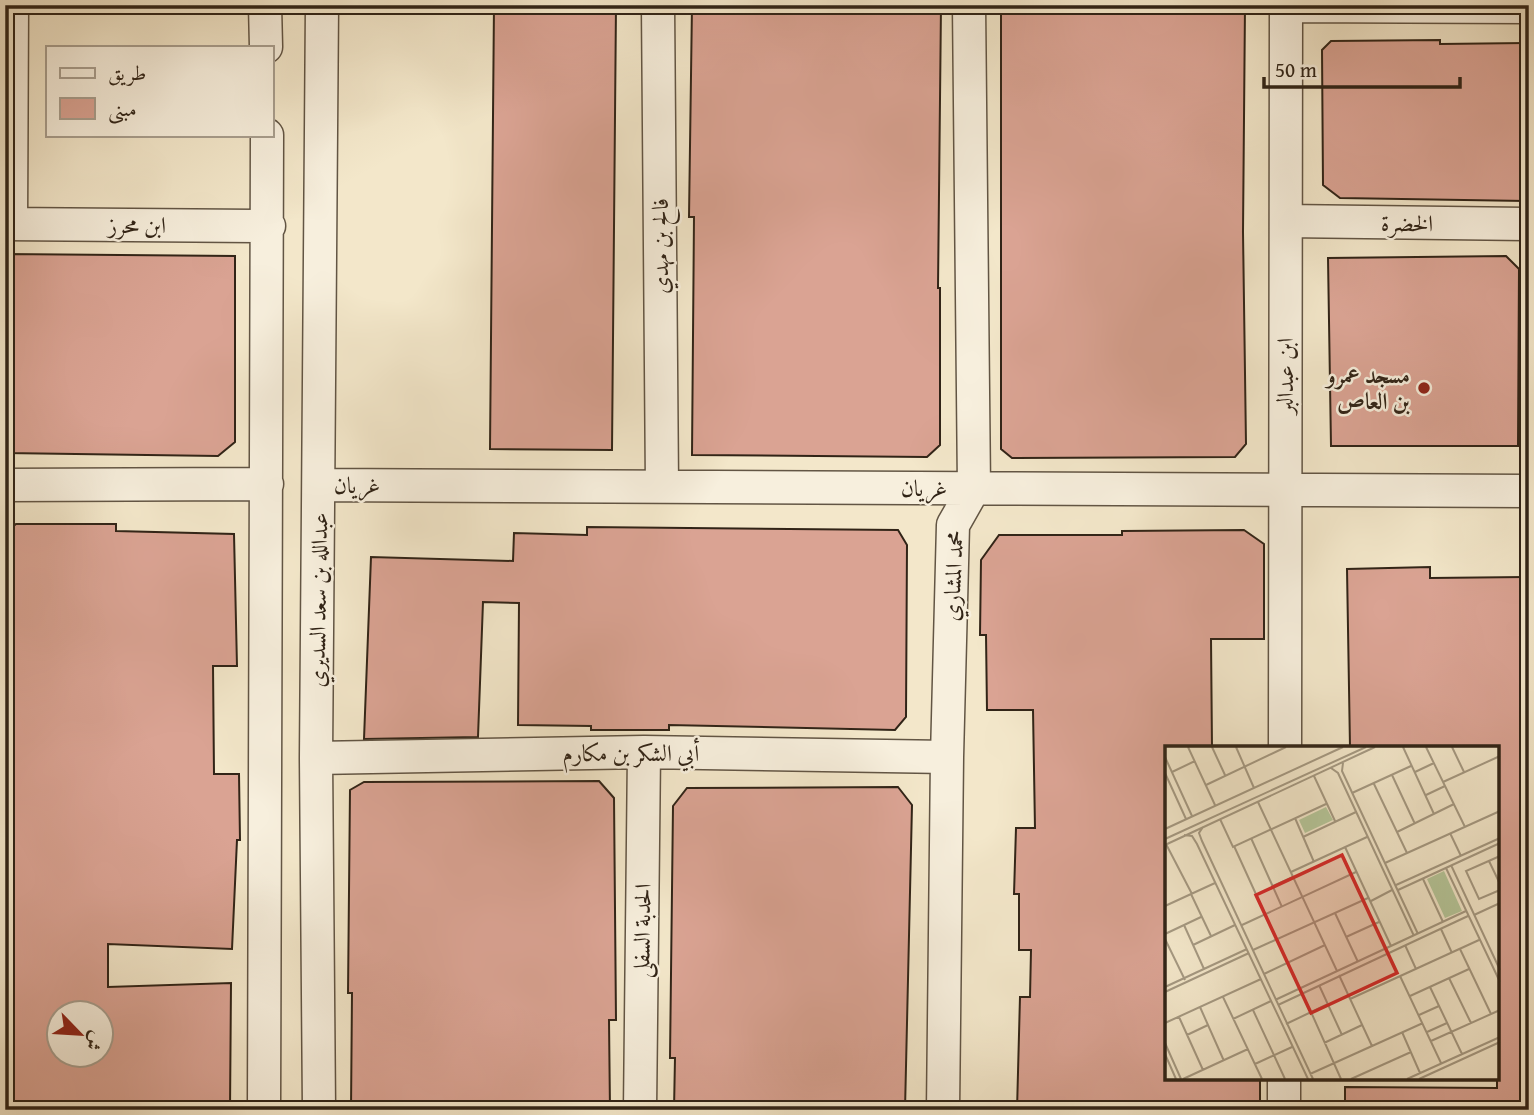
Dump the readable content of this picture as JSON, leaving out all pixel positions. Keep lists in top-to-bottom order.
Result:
{
  "streets": {
    "street": [
      "الخضرة",
      "ابن محرز",
      "فالح بن مهدي",
      "ابن عبدالبر",
      "غريان",
      "محمد المشاري",
      "عبدالله بن سعد السديري",
      "أبي الشكر بن مكارم",
      "الحدبة السفلى"
    ]
  },
  "crossings": [
    ["الخضرة", "ابن عبدالبر"],
    ["فالح بن مهدي", "غريان"],
    ["ابن عبدالبر", "غريان"],
    ["غريان", "محمد المشاري"],
    ["غريان", "عبدالله بن سعد السديري"],
    ["محمد المشاري", "أبي الشكر بن مكارم"],
    ["عبدالله بن سعد السديري", "أبي الشكر بن مكارم"],
    ["أبي الشكر بن مكارم", "الحدبة السفلى"]
  ],
  "places": ["مسجد عمرو بن العاص"],
  "legend": ["طريق", "مبنى"],
  "scale_bar": "50 m",
  "north": "bottom right"
}
